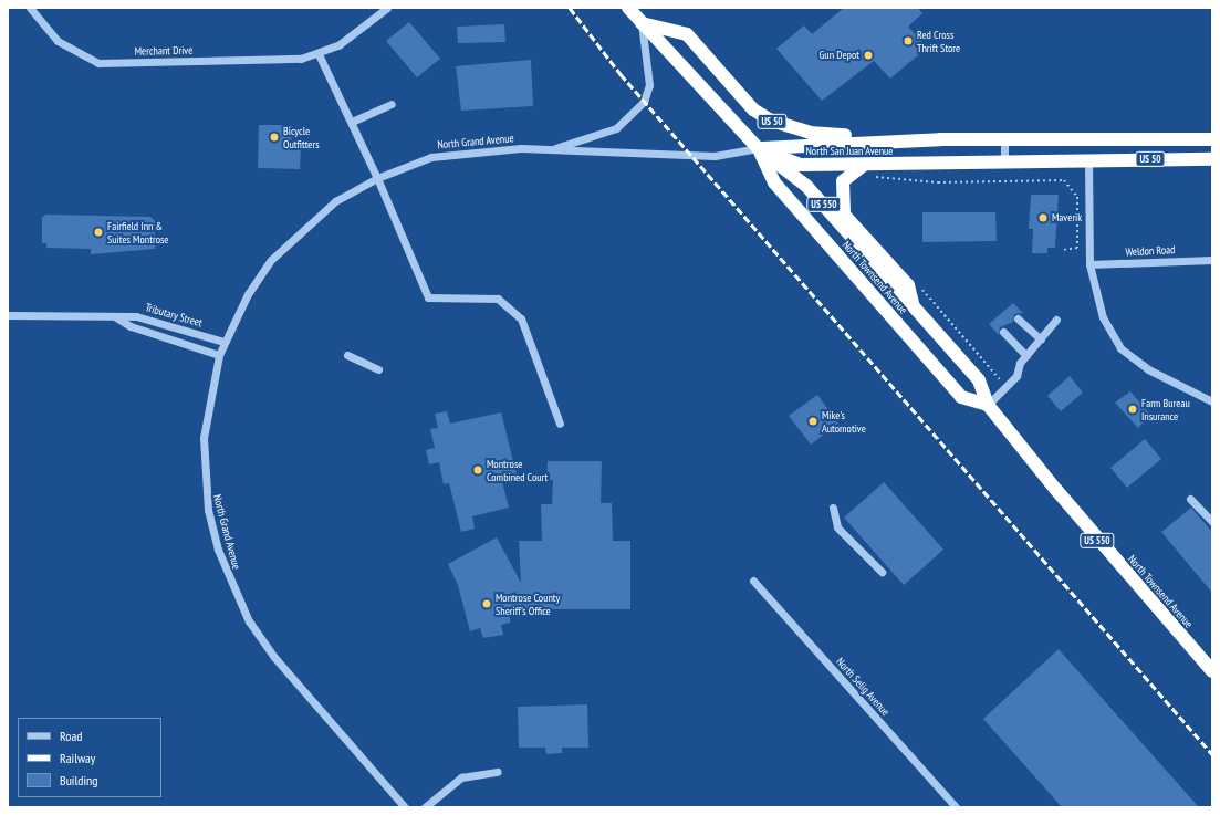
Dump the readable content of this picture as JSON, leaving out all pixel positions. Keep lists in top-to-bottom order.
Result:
{
  "streets": {
    "highway": [
      "US 50",
      "North San Juan Avenue",
      "US 550",
      "North Townsend Avenue"
    ],
    "street": [
      "Merchant Drive",
      "North Grand Avenue",
      "Weldon Road",
      "Tributary Street",
      "North Selig Avenue"
    ]
  },
  "crossings": [
    ["US 50", "North San Juan Avenue"],
    ["US 50", "North Townsend Avenue"],
    ["North Grand Avenue", "North San Juan Avenue"],
    ["North Grand Avenue", "North Townsend Avenue"],
    ["North Grand Avenue", "Tributary Street"],
    ["North San Juan Avenue", "North Townsend Avenue"]
  ],
  "places": [
    "Red Cross Thrift Store",
    "Gun Depot",
    "Bicycle Outfitters",
    "Maverik",
    "Fairfield Inn & Suites Montrose",
    "Farm Bureau Insurance",
    "Mike's Automotive",
    "Montrose Combined Court",
    "Montrose County Sheriff's Office"
  ],
  "legend": ["Road", "Railway", "Building"]
}
